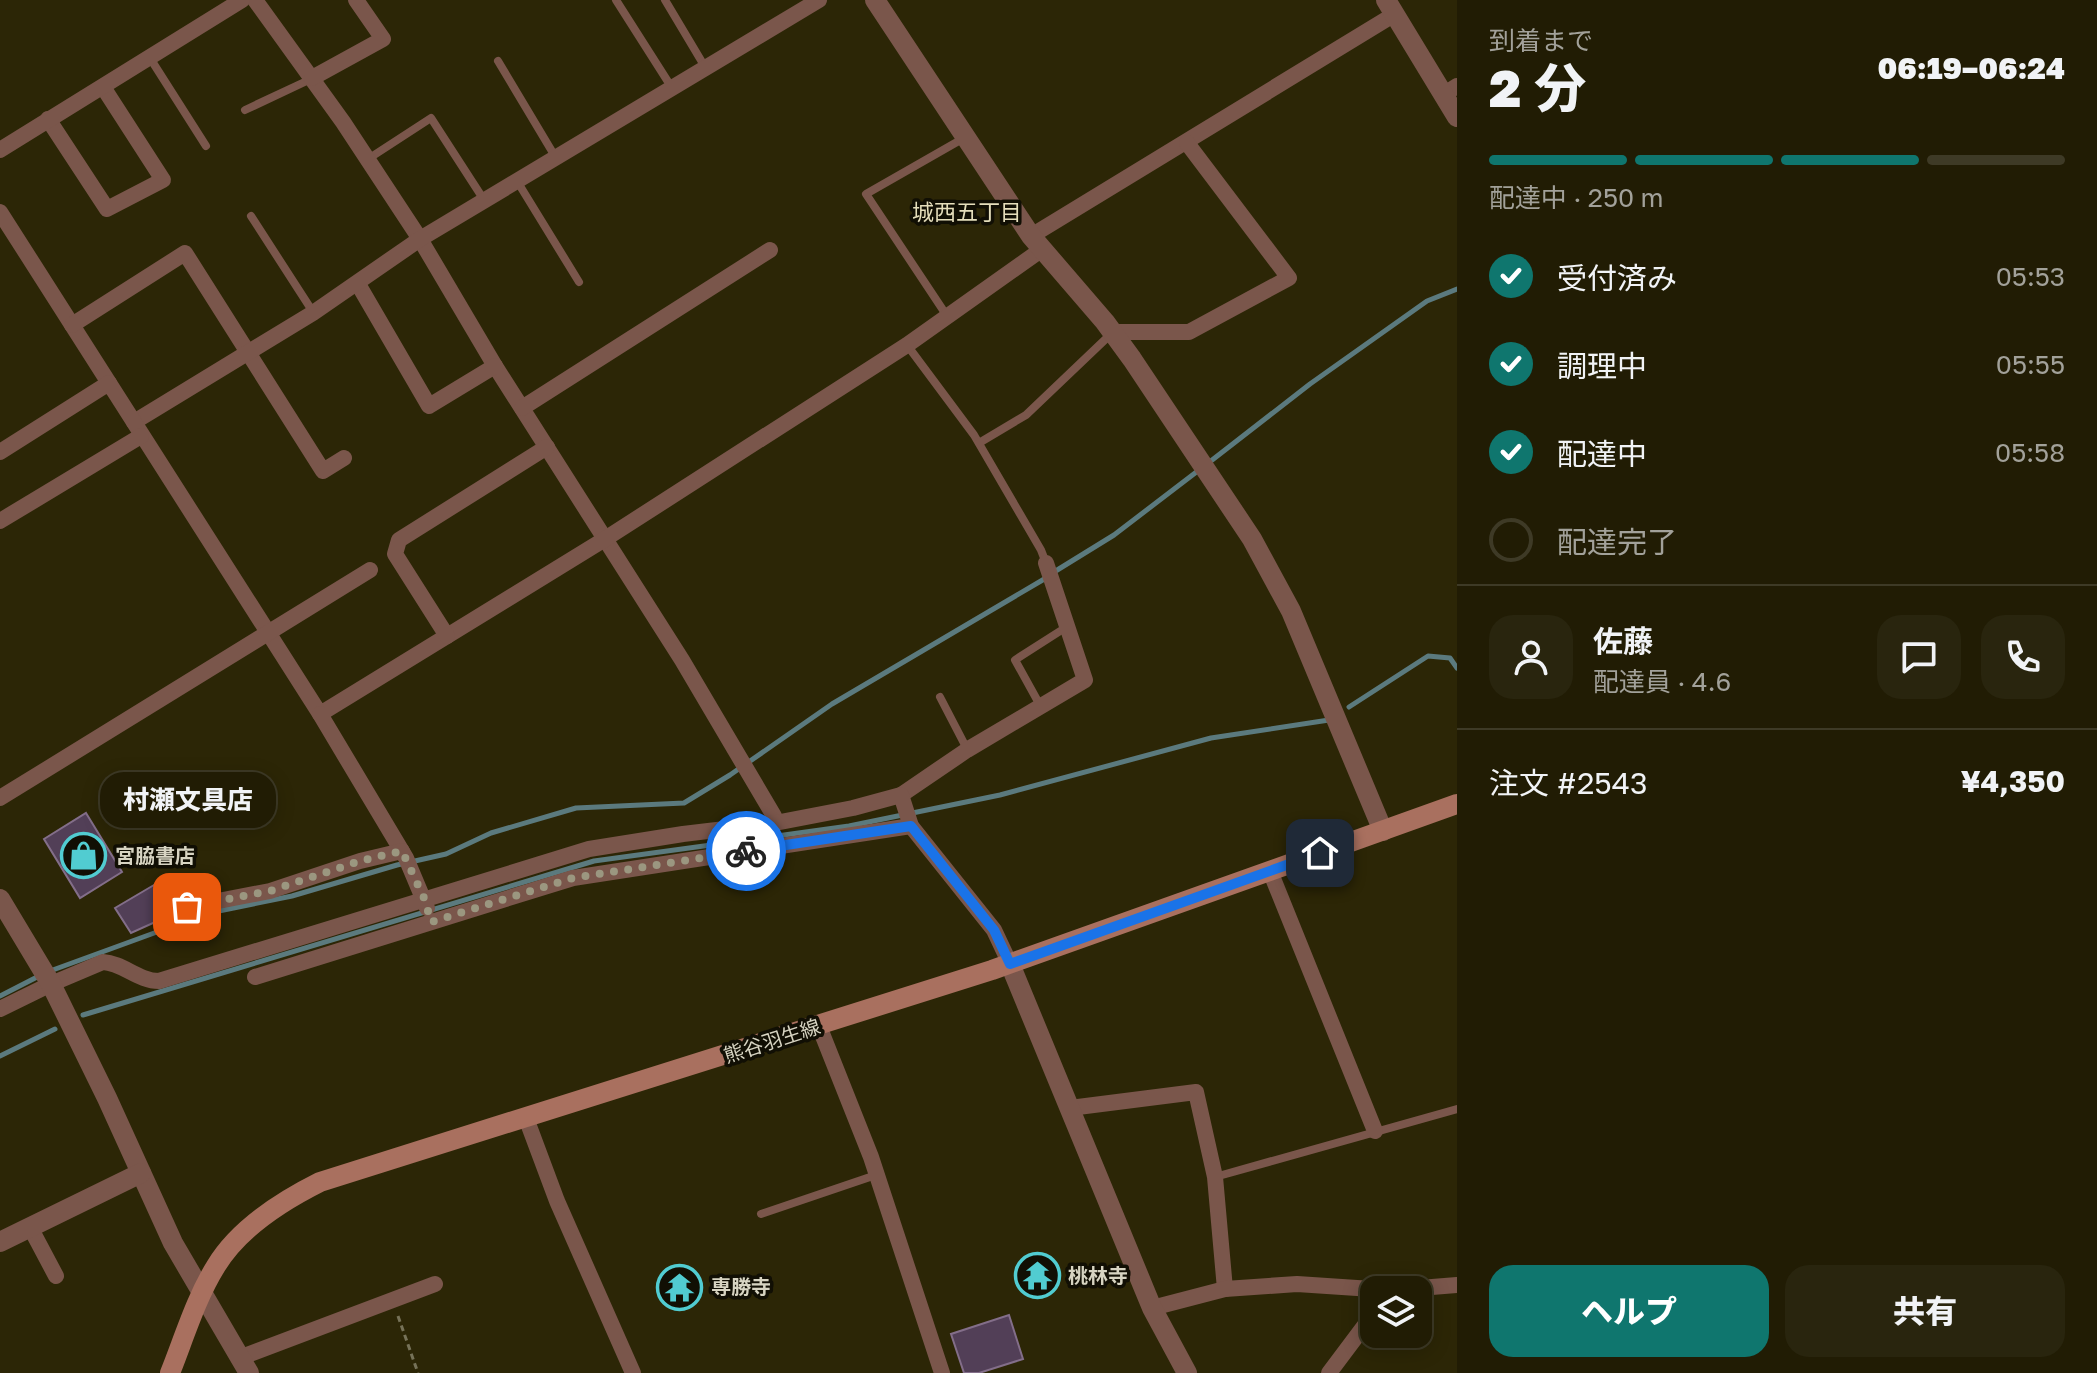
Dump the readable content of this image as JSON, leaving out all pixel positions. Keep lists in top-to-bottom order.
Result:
{
  "streets": {
    "main road": ["熊谷羽生線"]
  },
  "districts": ["城西五丁目"],
  "places": {
    "shop": ["宮脇書店"],
    "other": ["村瀬文具店"],
    "temple": ["桃林寺", "専勝寺"]
  },
  "page": {
    "heading": ["2 分", "到着まで", "06:19–06:24"],
    "panel": [
      "佐藤",
      "配達員 · 4.6",
      "注文 #2543",
      "¥4,350"
    ],
    "bar": "配達中 · 250 m",
    "list": [
      ["受付済み", "05:53"],
      ["調理中", "05:55"],
      ["配達中", "05:58"],
      "配達完了"
    ],
    "bubble": "村瀬文具店",
    "buttons": ["ヘルプ", "共有"]
  }
}
